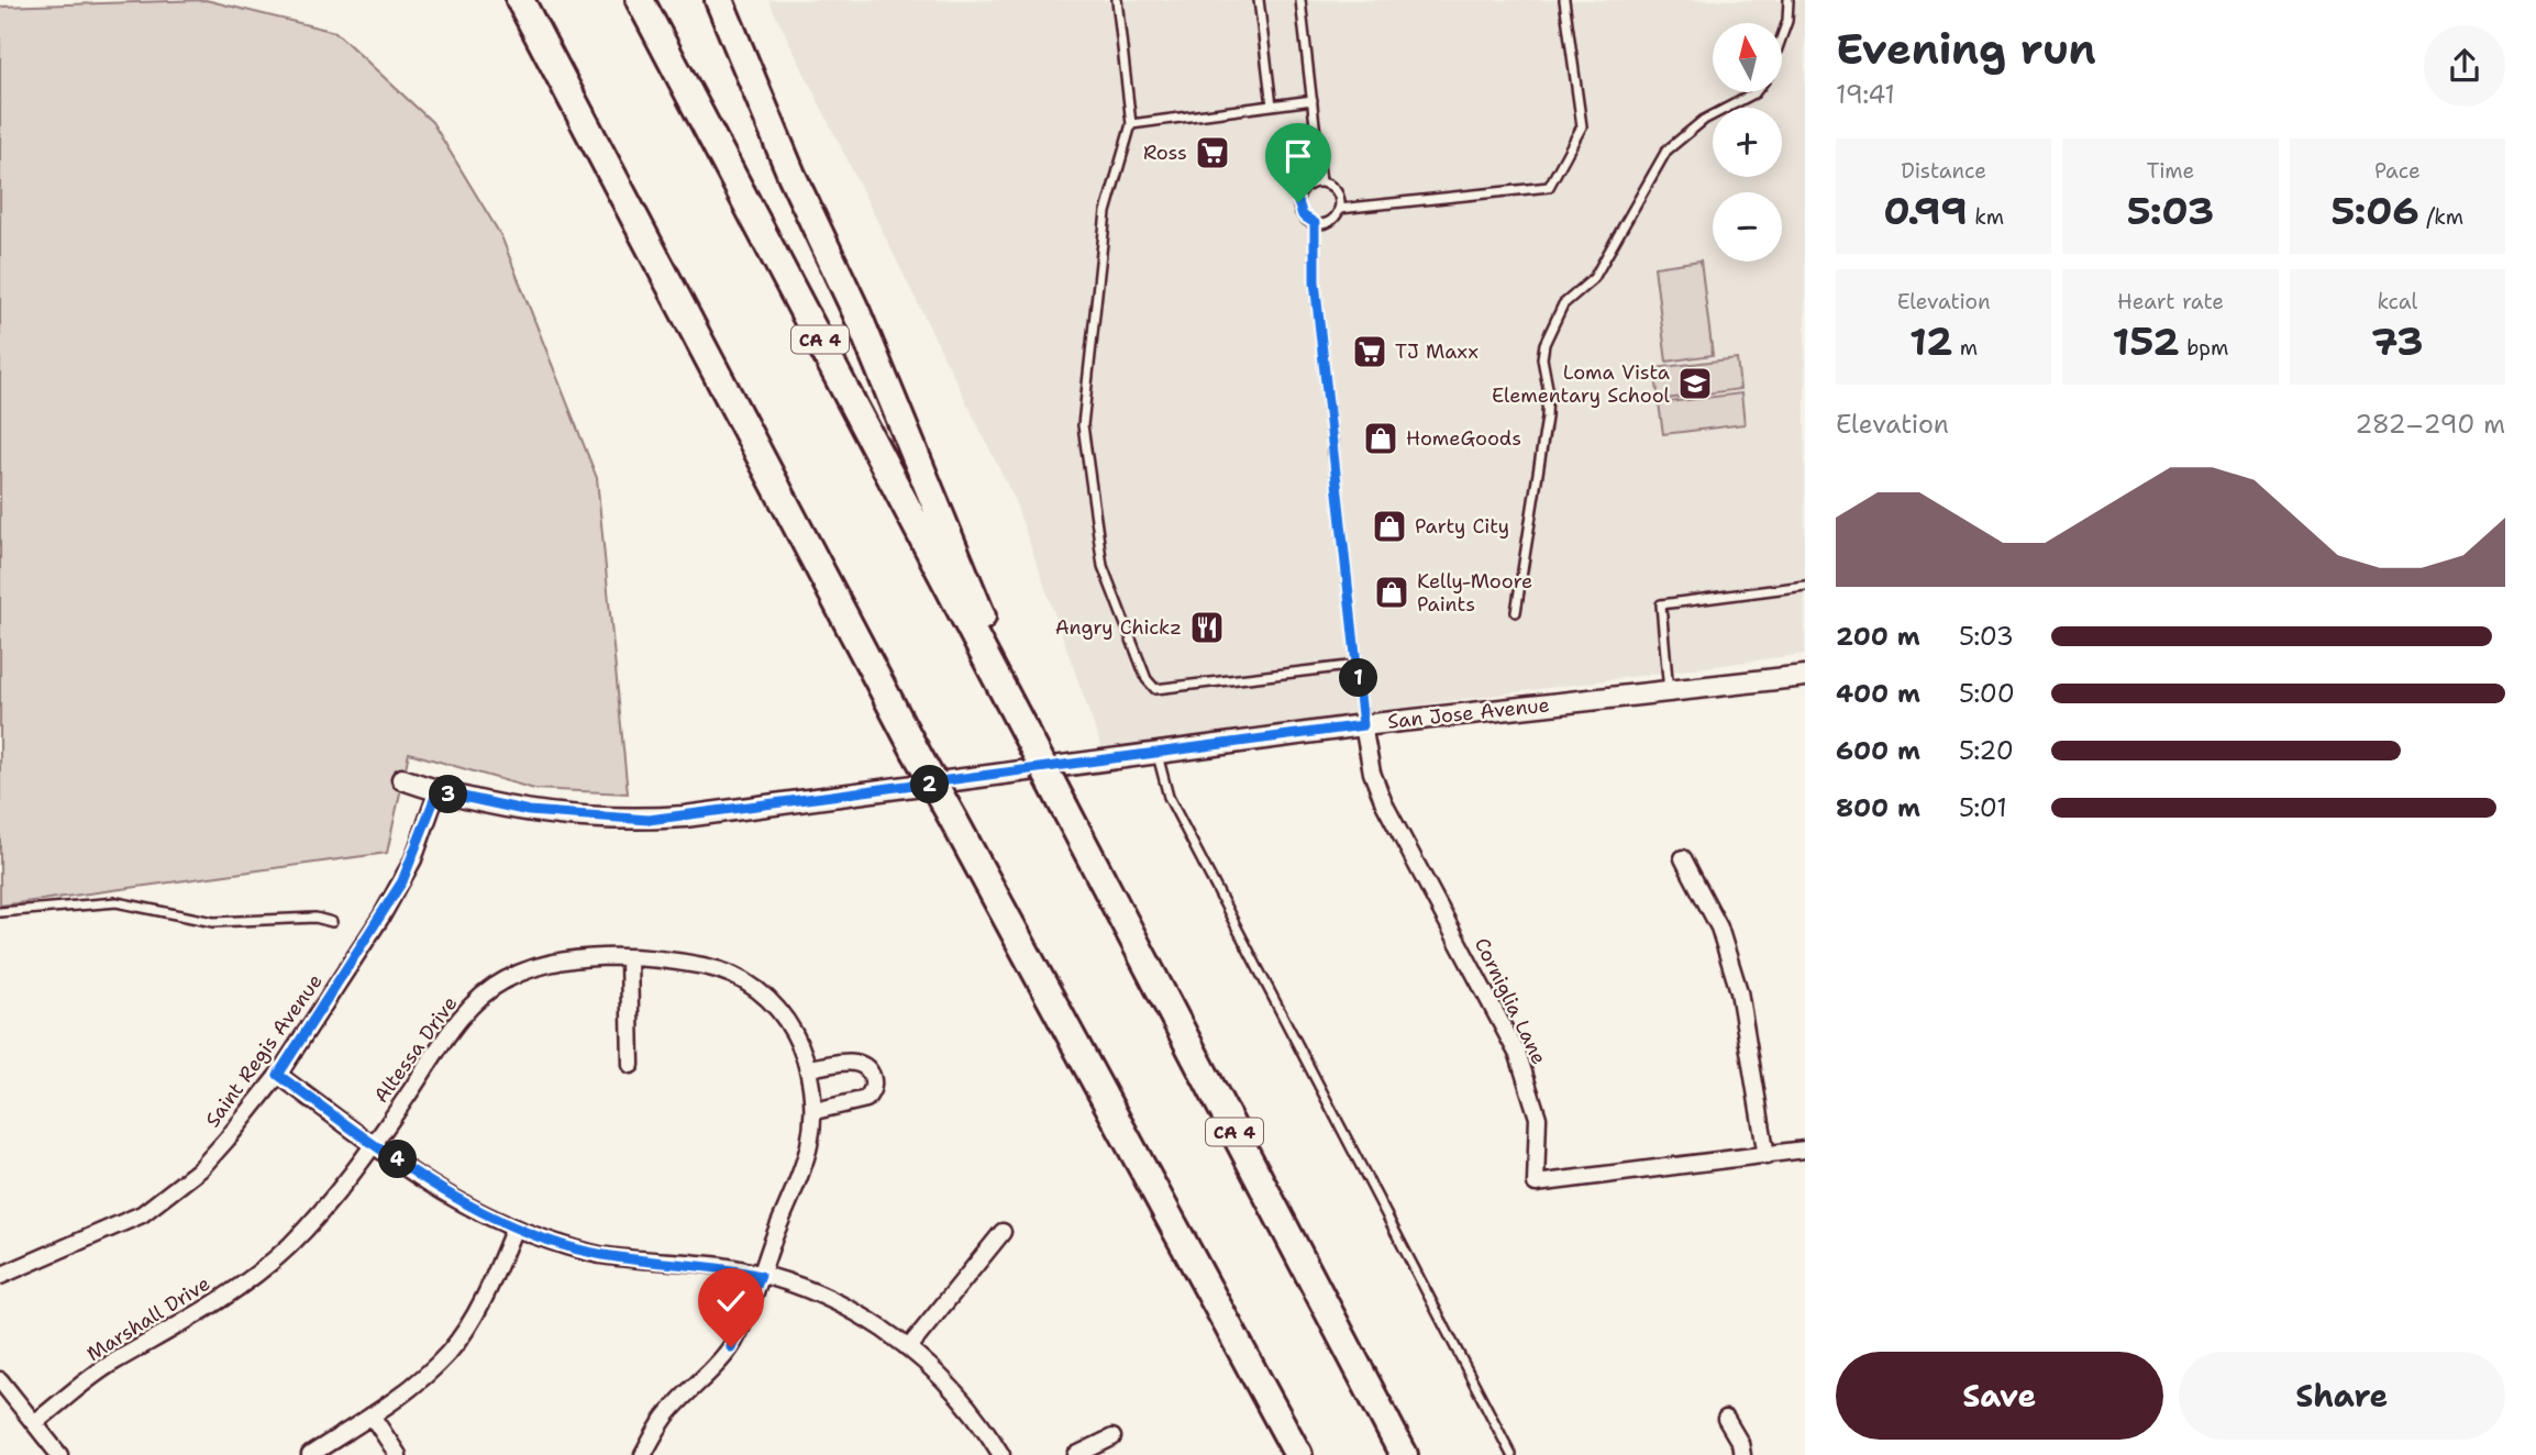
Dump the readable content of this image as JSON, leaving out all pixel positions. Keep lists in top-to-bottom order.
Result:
{
  "streets": {
    "highway": ["CA 4"],
    "street": [
      "San Jose Avenue",
      "Corniglia Lane",
      "Altessa Drive",
      "Saint Regis Avenue",
      "Marshall Drive"
    ]
  },
  "crossings": [
    ["San Jose Avenue", "Corniglia Lane"],
    ["San Jose Avenue", "Saint Regis Avenue"],
    ["Altessa Drive", "Marshall Drive"]
  ],
  "places": {
    "supermarket": ["Ross", "TJ Maxx"],
    "school or university": ["Loma Vista Elementary School"],
    "shop": ["HomeGoods", "Party City", "Kelly-Moore Paints"],
    "restaurant": ["Angry Chickz"]
  },
  "north": "top",
  "page": {
    "heading": ["Evening run", "19:41"],
    "map_buttons": ["+", "−"],
    "stats": [
      ["Distance", "0.99 km"],
      ["Time", "5:03"],
      ["Pace", "5:06 /km"],
      ["Elevation", "12 m"],
      ["Heart rate", "152 bpm"],
      ["kcal", "73"]
    ],
    "chart": ["Elevation", "282–290 m"],
    "list": [
      {
        "name": "200 m",
        "note": "5:03"
      },
      {
        "name": "400 m",
        "note": "5:00"
      },
      {
        "name": "600 m",
        "note": "5:20"
      },
      {
        "name": "800 m",
        "note": "5:01"
      }
    ],
    "pins": [
      "1",
      "2",
      "3",
      "4"
    ],
    "buttons": ["Save", "Share"]
  }
}
